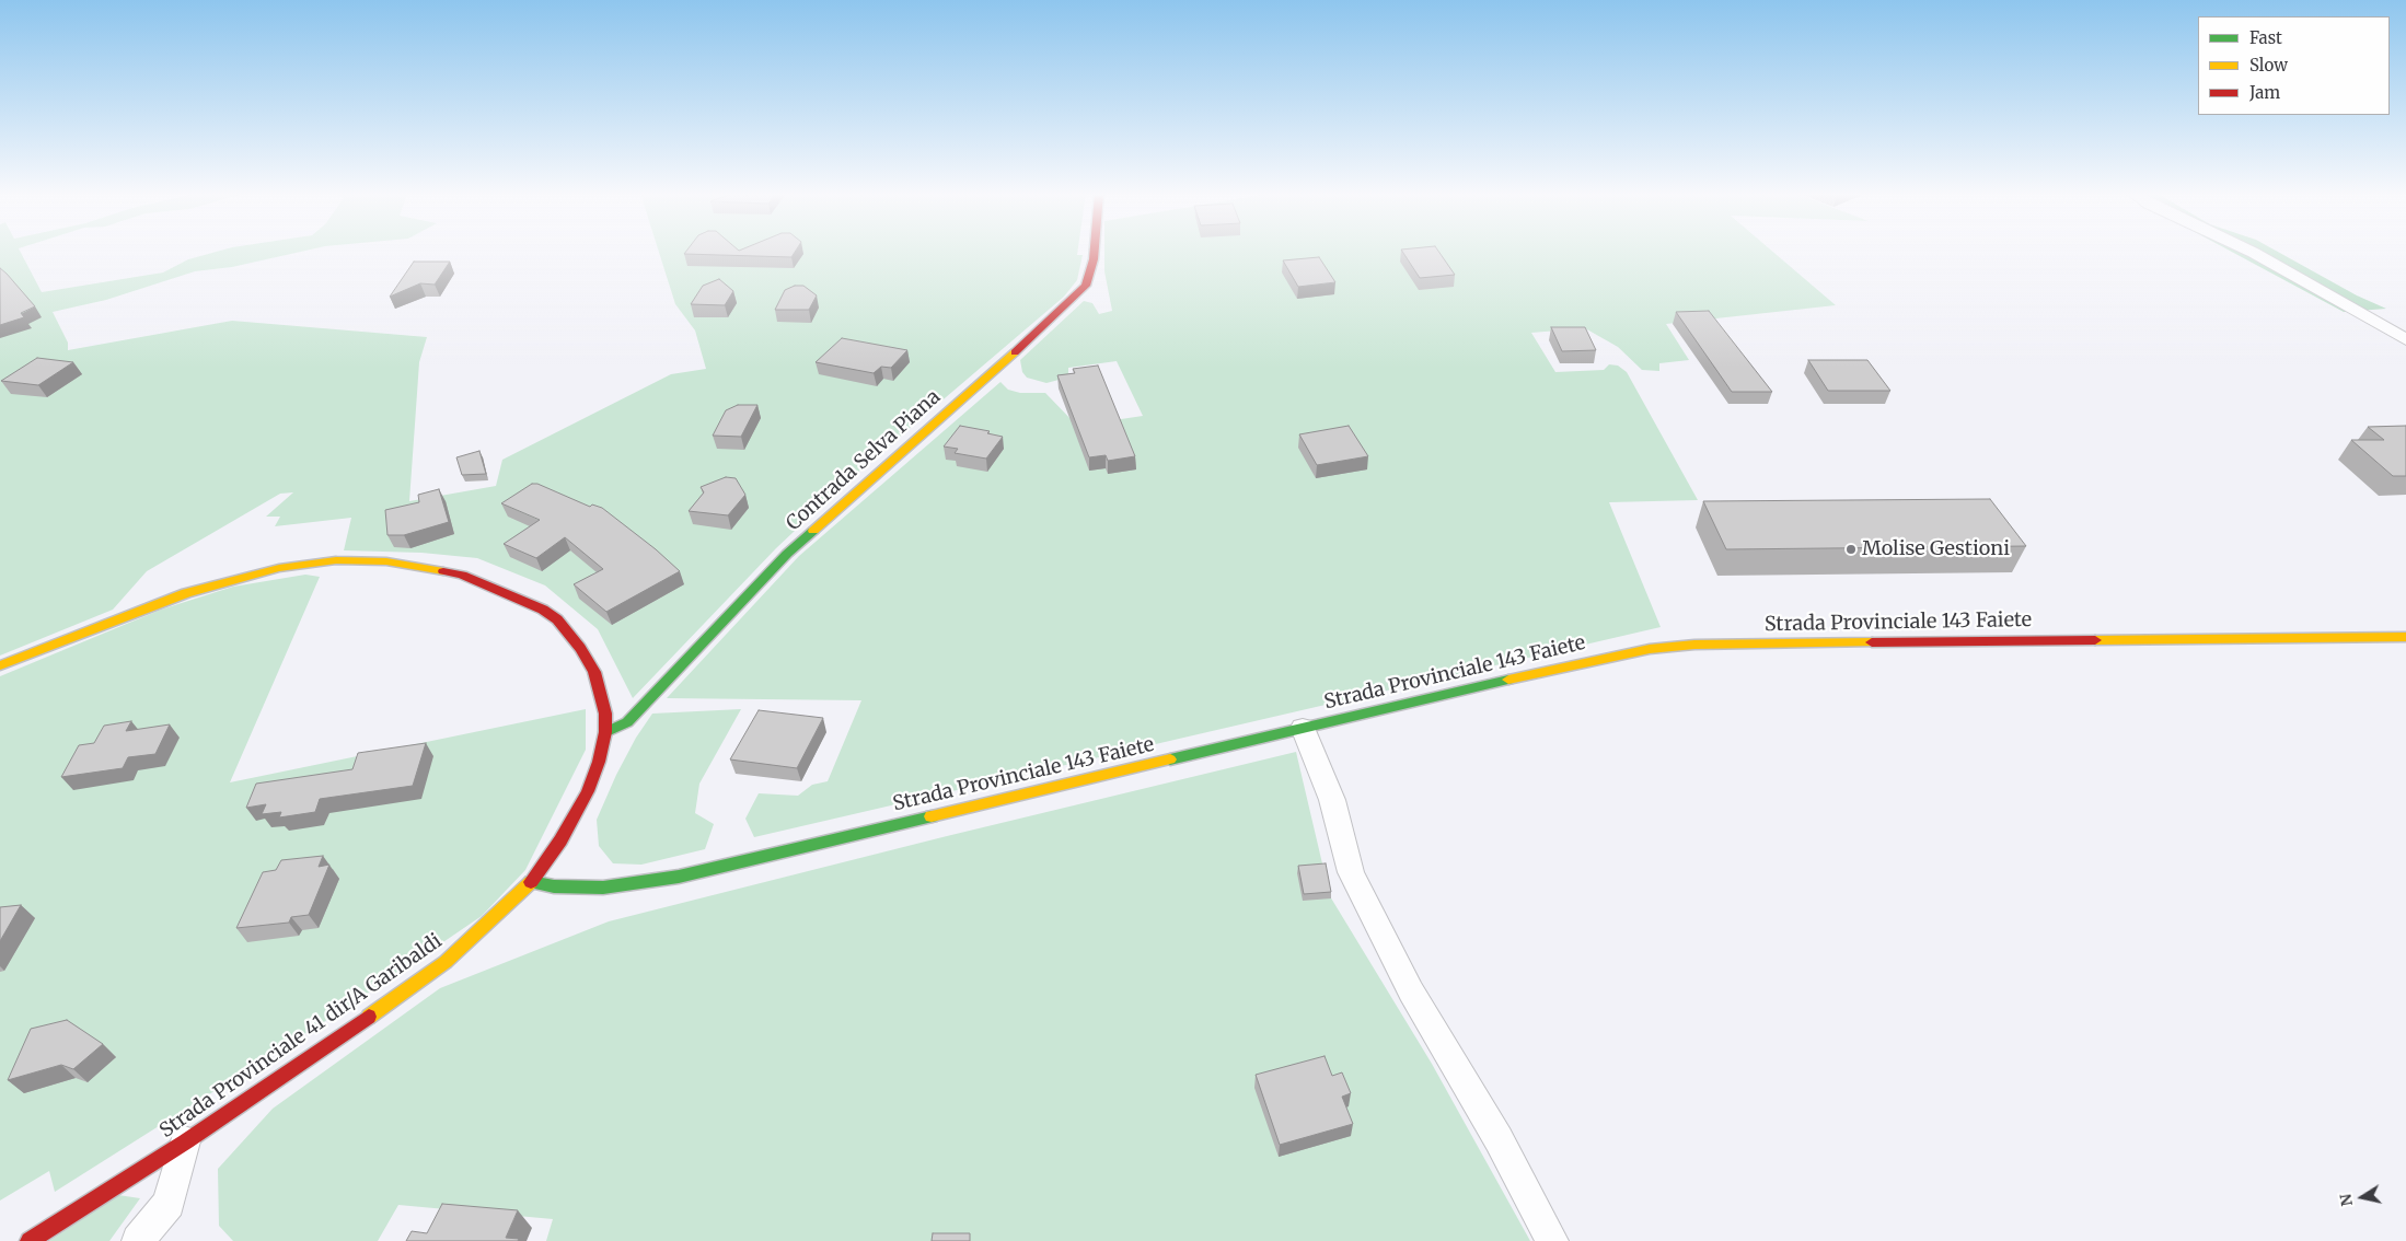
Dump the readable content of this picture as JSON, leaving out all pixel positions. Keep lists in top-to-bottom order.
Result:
{
  "streets": {
    "main road": ["Contrada Selva Piana", "Strada Provinciale 143 Faiete", "Strada Provinciale 41 dir/A Garibaldi"]
  },
  "crossings": [
    ["Contrada Selva Piana", "Strada Provinciale 41 dir/A Garibaldi"],
    ["Strada Provinciale 143 Faiete", "Strada Provinciale 41 dir/A Garibaldi"]
  ],
  "places": ["Molise Gestioni"],
  "legend": ["Fast", "Slow", "Jam"],
  "north": "left"
}
